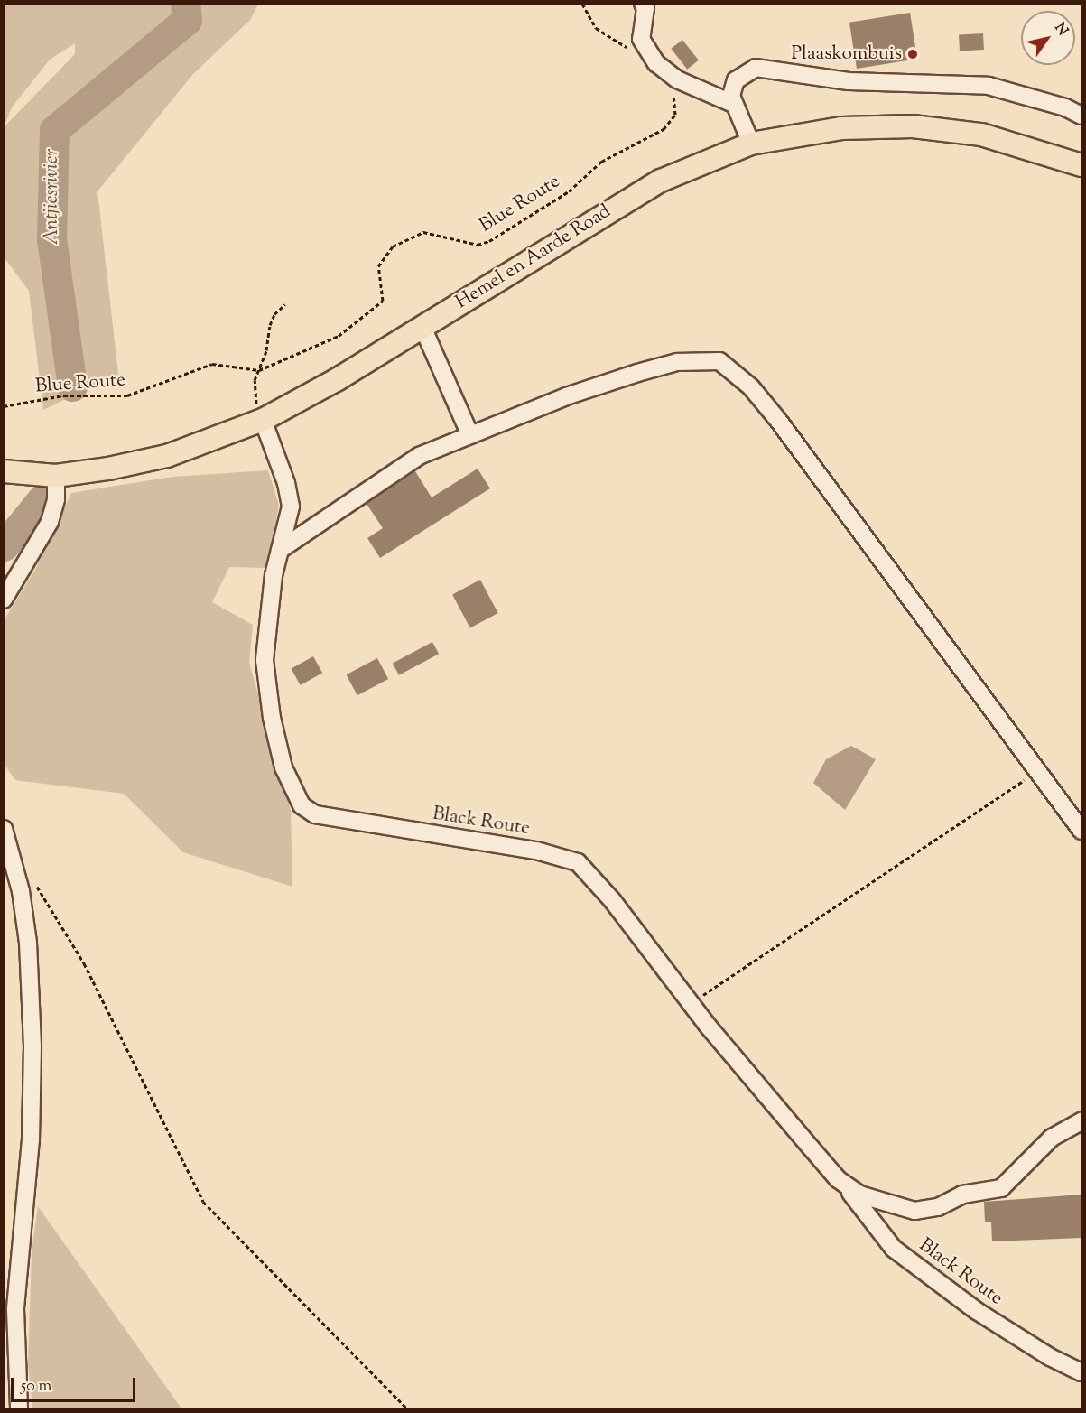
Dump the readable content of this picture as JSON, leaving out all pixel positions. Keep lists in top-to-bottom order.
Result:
{
  "streets": {
    "main road": ["Hemel en Aarde Road"],
    "street": ["Black Route"],
    "path": ["Blue Route"]
  },
  "crossings": [
    ["Hemel en Aarde Road", "Black Route"]
  ],
  "water": ["Antjiesrivier"],
  "places": ["Plaaskombuis"],
  "scale_bar": "50 m",
  "north": "top right"
}
